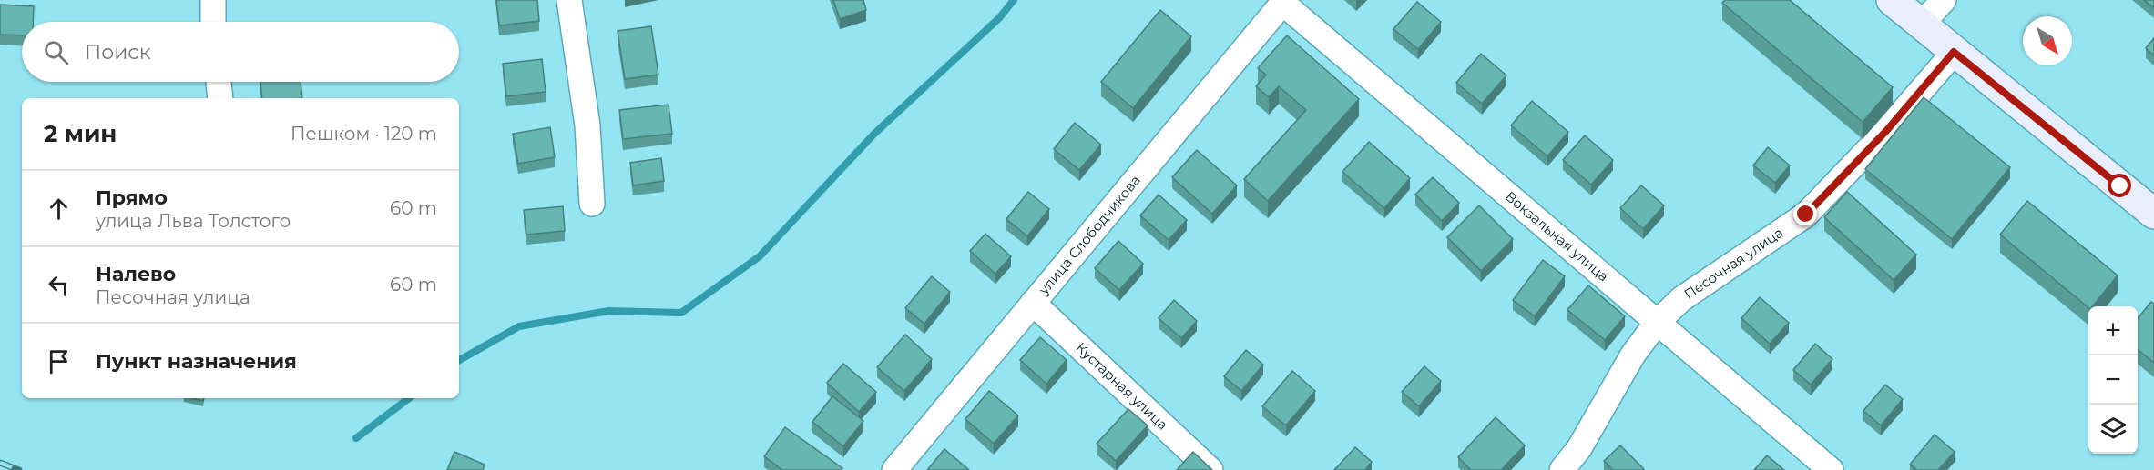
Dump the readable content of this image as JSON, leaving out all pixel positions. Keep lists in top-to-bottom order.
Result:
{
  "streets": {
    "street": [
      "улица Слободчикова",
      "Вокзальная улица",
      "Песочная улица",
      "Кустарная улица"
    ]
  },
  "crossings": [
    ["улица Слободчикова", "Вокзальная улица"],
    ["улица Слободчикова", "Кустарная улица"],
    ["Вокзальная улица", "Песочная улица"]
  ],
  "north": "bottom right",
  "page": {
    "search": "Поиск",
    "heading": ["2 мин", "Пешком · 120 m"],
    "list": [
      ["Прямо", "улица Льва Толстого", "60 m"],
      ["Налево", "Песочная улица", "60 m"],
      "Пункт назначения"
    ],
    "map_buttons": ["+", "−"]
  }
}
